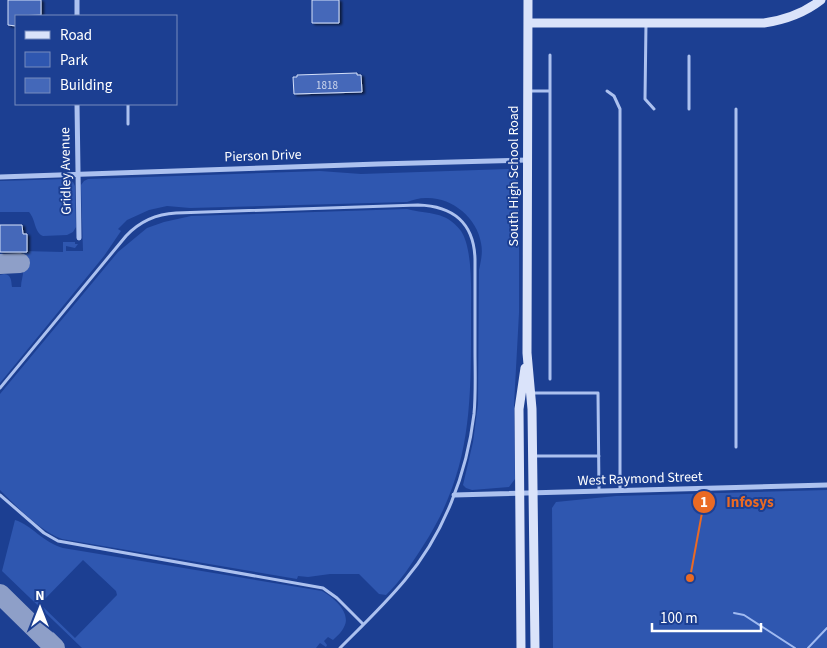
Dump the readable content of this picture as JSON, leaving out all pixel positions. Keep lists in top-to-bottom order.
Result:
{
  "streets": {
    "street": [
      "Pierson Drive",
      "Gridley Avenue",
      "South High School Road",
      "West Raymond Street"
    ]
  },
  "crossings": [
    ["Pierson Drive", "Gridley Avenue"],
    ["Pierson Drive", "South High School Road"],
    ["South High School Road", "West Raymond Street"]
  ],
  "places": ["Infosys"],
  "house_numbers": ["1818"],
  "legend": ["Road", "Park", "Building"],
  "scale_bar": "100 m",
  "north": "top"
}
